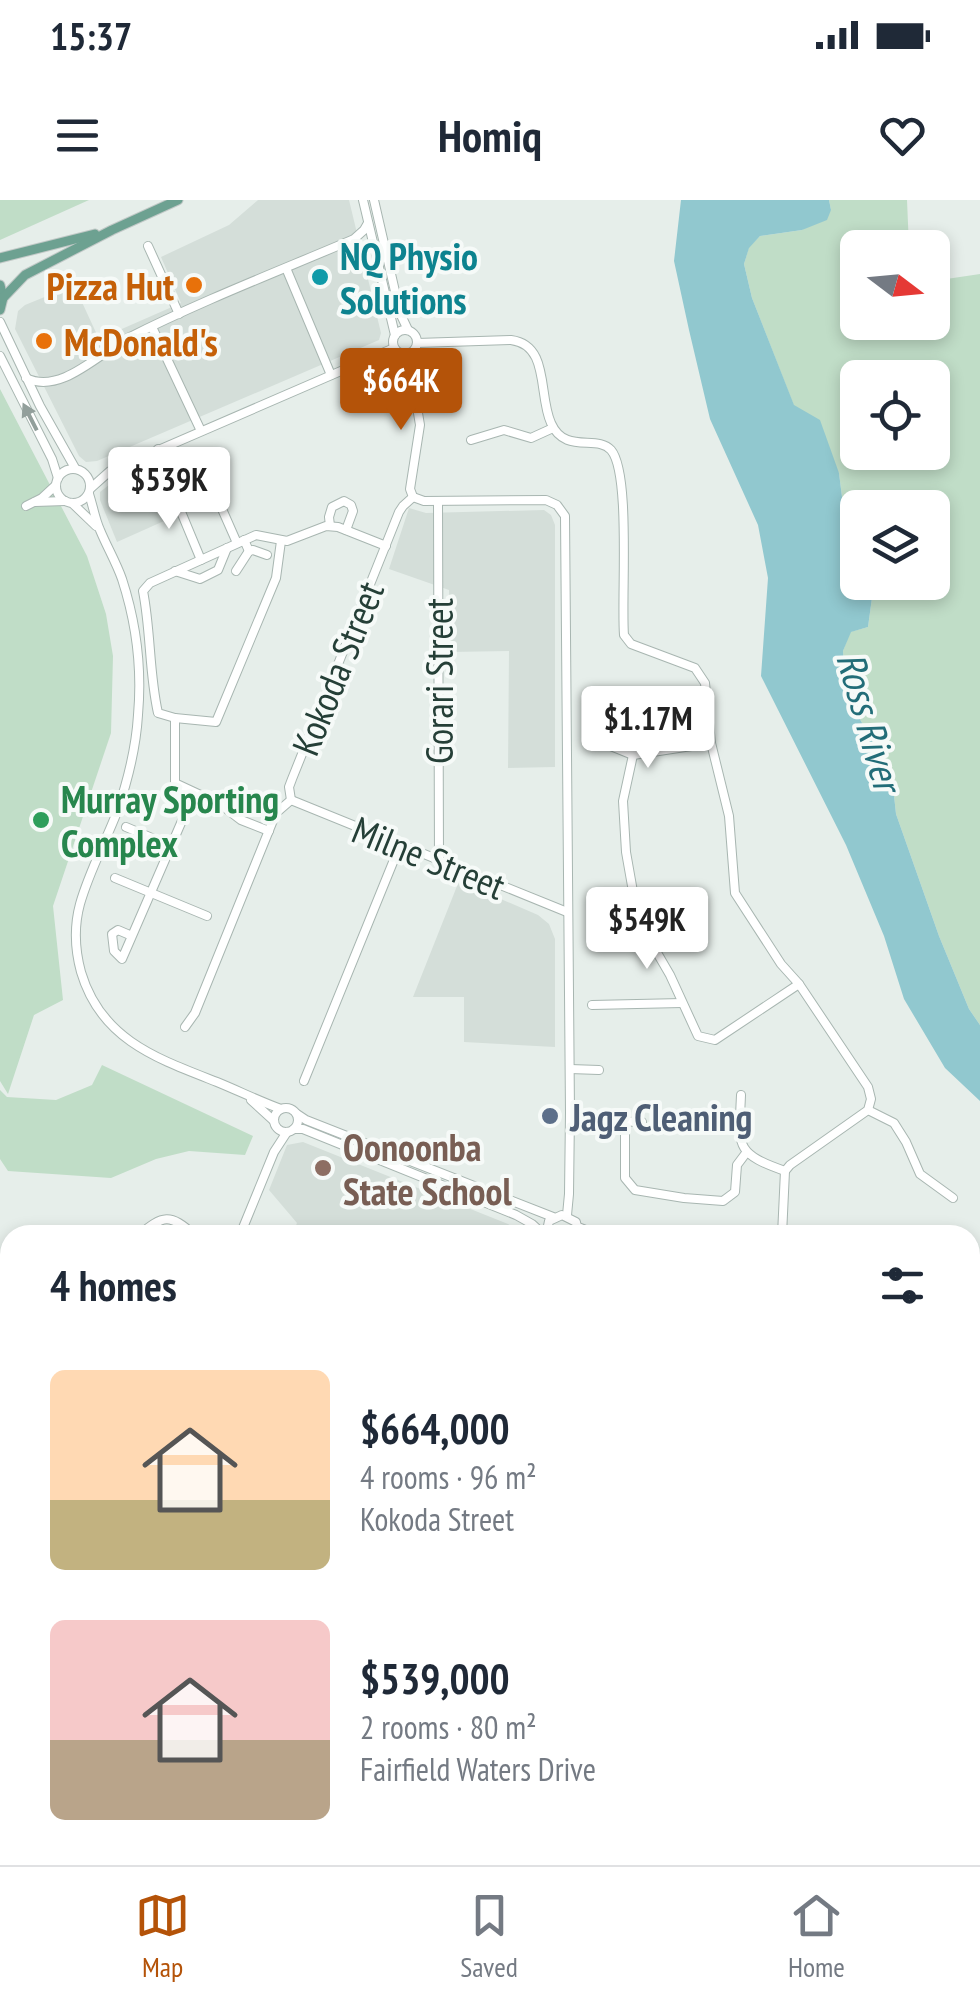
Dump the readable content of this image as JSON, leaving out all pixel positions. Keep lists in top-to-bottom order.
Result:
{
  "streets": {
    "street": ["Kokoda Street", "Gorari Street", "Milne Street"]
  },
  "crossings": [
    ["Kokoda Street", "Milne Street"],
    ["Gorari Street", "Milne Street"]
  ],
  "water": ["Ross River"],
  "places": [
    "NQ Physio Solutions",
    "Pizza Hut",
    "McDonald's",
    "Murray Sporting Complex",
    "Jagz Cleaning",
    "Oonoonba State School"
  ],
  "north": "right",
  "page": {
    "status": "15:37",
    "header": "Homiq",
    "price": [
      "$664K",
      "$539K",
      "$1.17M",
      "$549K"
    ],
    "heading": "4 homes",
    "list": [
      {
        "name": "$664,000",
        "note": "4 rooms · 96 m² · Kokoda Street"
      },
      {
        "name": "$539,000",
        "note": "2 rooms · 80 m² · Fairfield Waters Drive"
      }
    ],
    "tabs": ["Map", "Saved", "Home"]
  }
}
